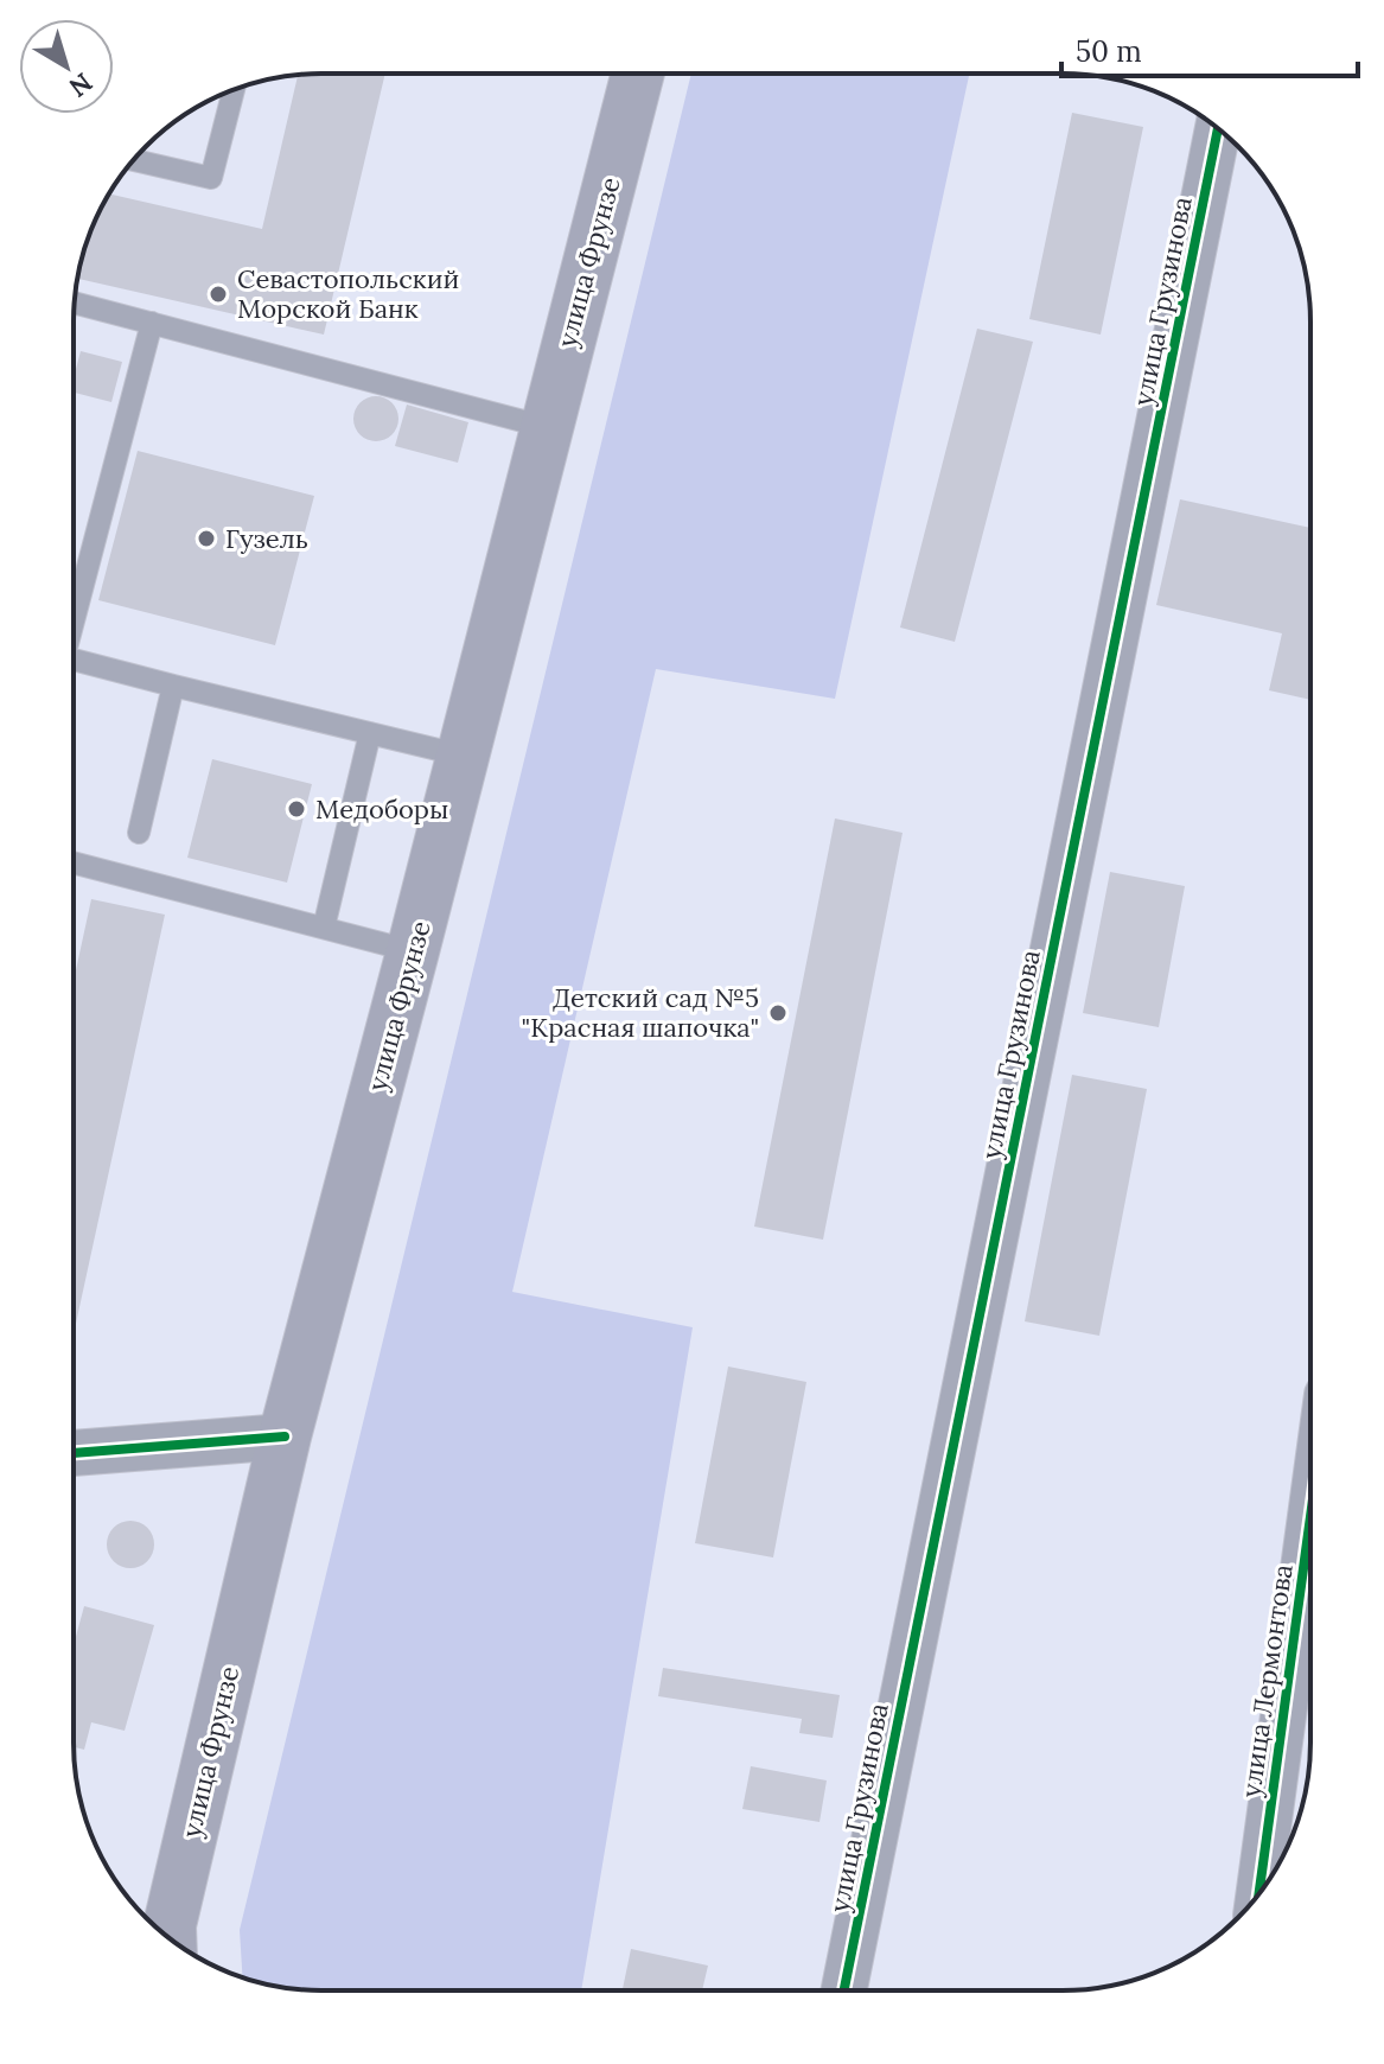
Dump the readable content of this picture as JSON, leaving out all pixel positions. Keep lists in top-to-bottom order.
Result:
{
  "streets": {
    "main road": ["улица Фрунзе"],
    "street": ["улица Грузинова", "улица Лермонтова"]
  },
  "places": [
    "Севастопольский Морской Банк",
    "Гузель",
    "Медоборы",
    "Детский сад №5 \"Красная шапочка\""
  ],
  "scale_bar": "50 m",
  "north": "bottom right"
}
